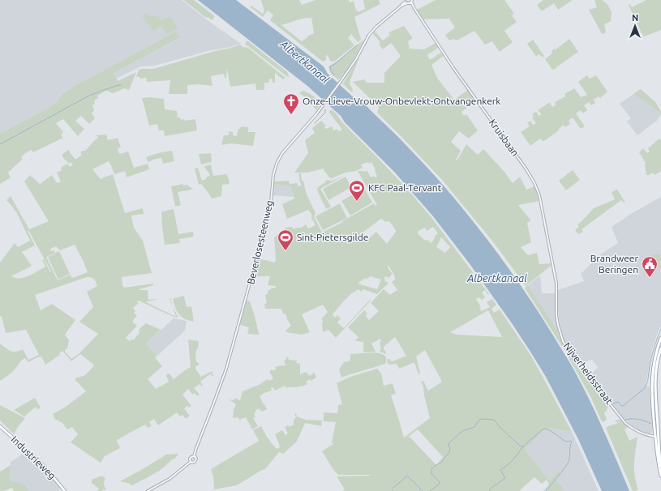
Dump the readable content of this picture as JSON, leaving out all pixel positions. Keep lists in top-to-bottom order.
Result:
{
  "streets": {
    "main road": ["Industrieweg"],
    "street": ["Kruisbaan", "Beverlosesteenweg", "Nijverheidsstraat"]
  },
  "crossings": [
    ["Kruisbaan", "Beverlosesteenweg"],
    ["Kruisbaan", "Nijverheidsstraat"]
  ],
  "water": ["Albertkanaal"],
  "places": {
    "church": ["Onze-Lieve-Vrouw-Onbevlekt-Ontvangenkerk"],
    "sports": ["KFC Paal-Tervant", "Sint-Pietersgilde"],
    "public building": ["Brandweer Beringen"]
  },
  "north": "top"
}
